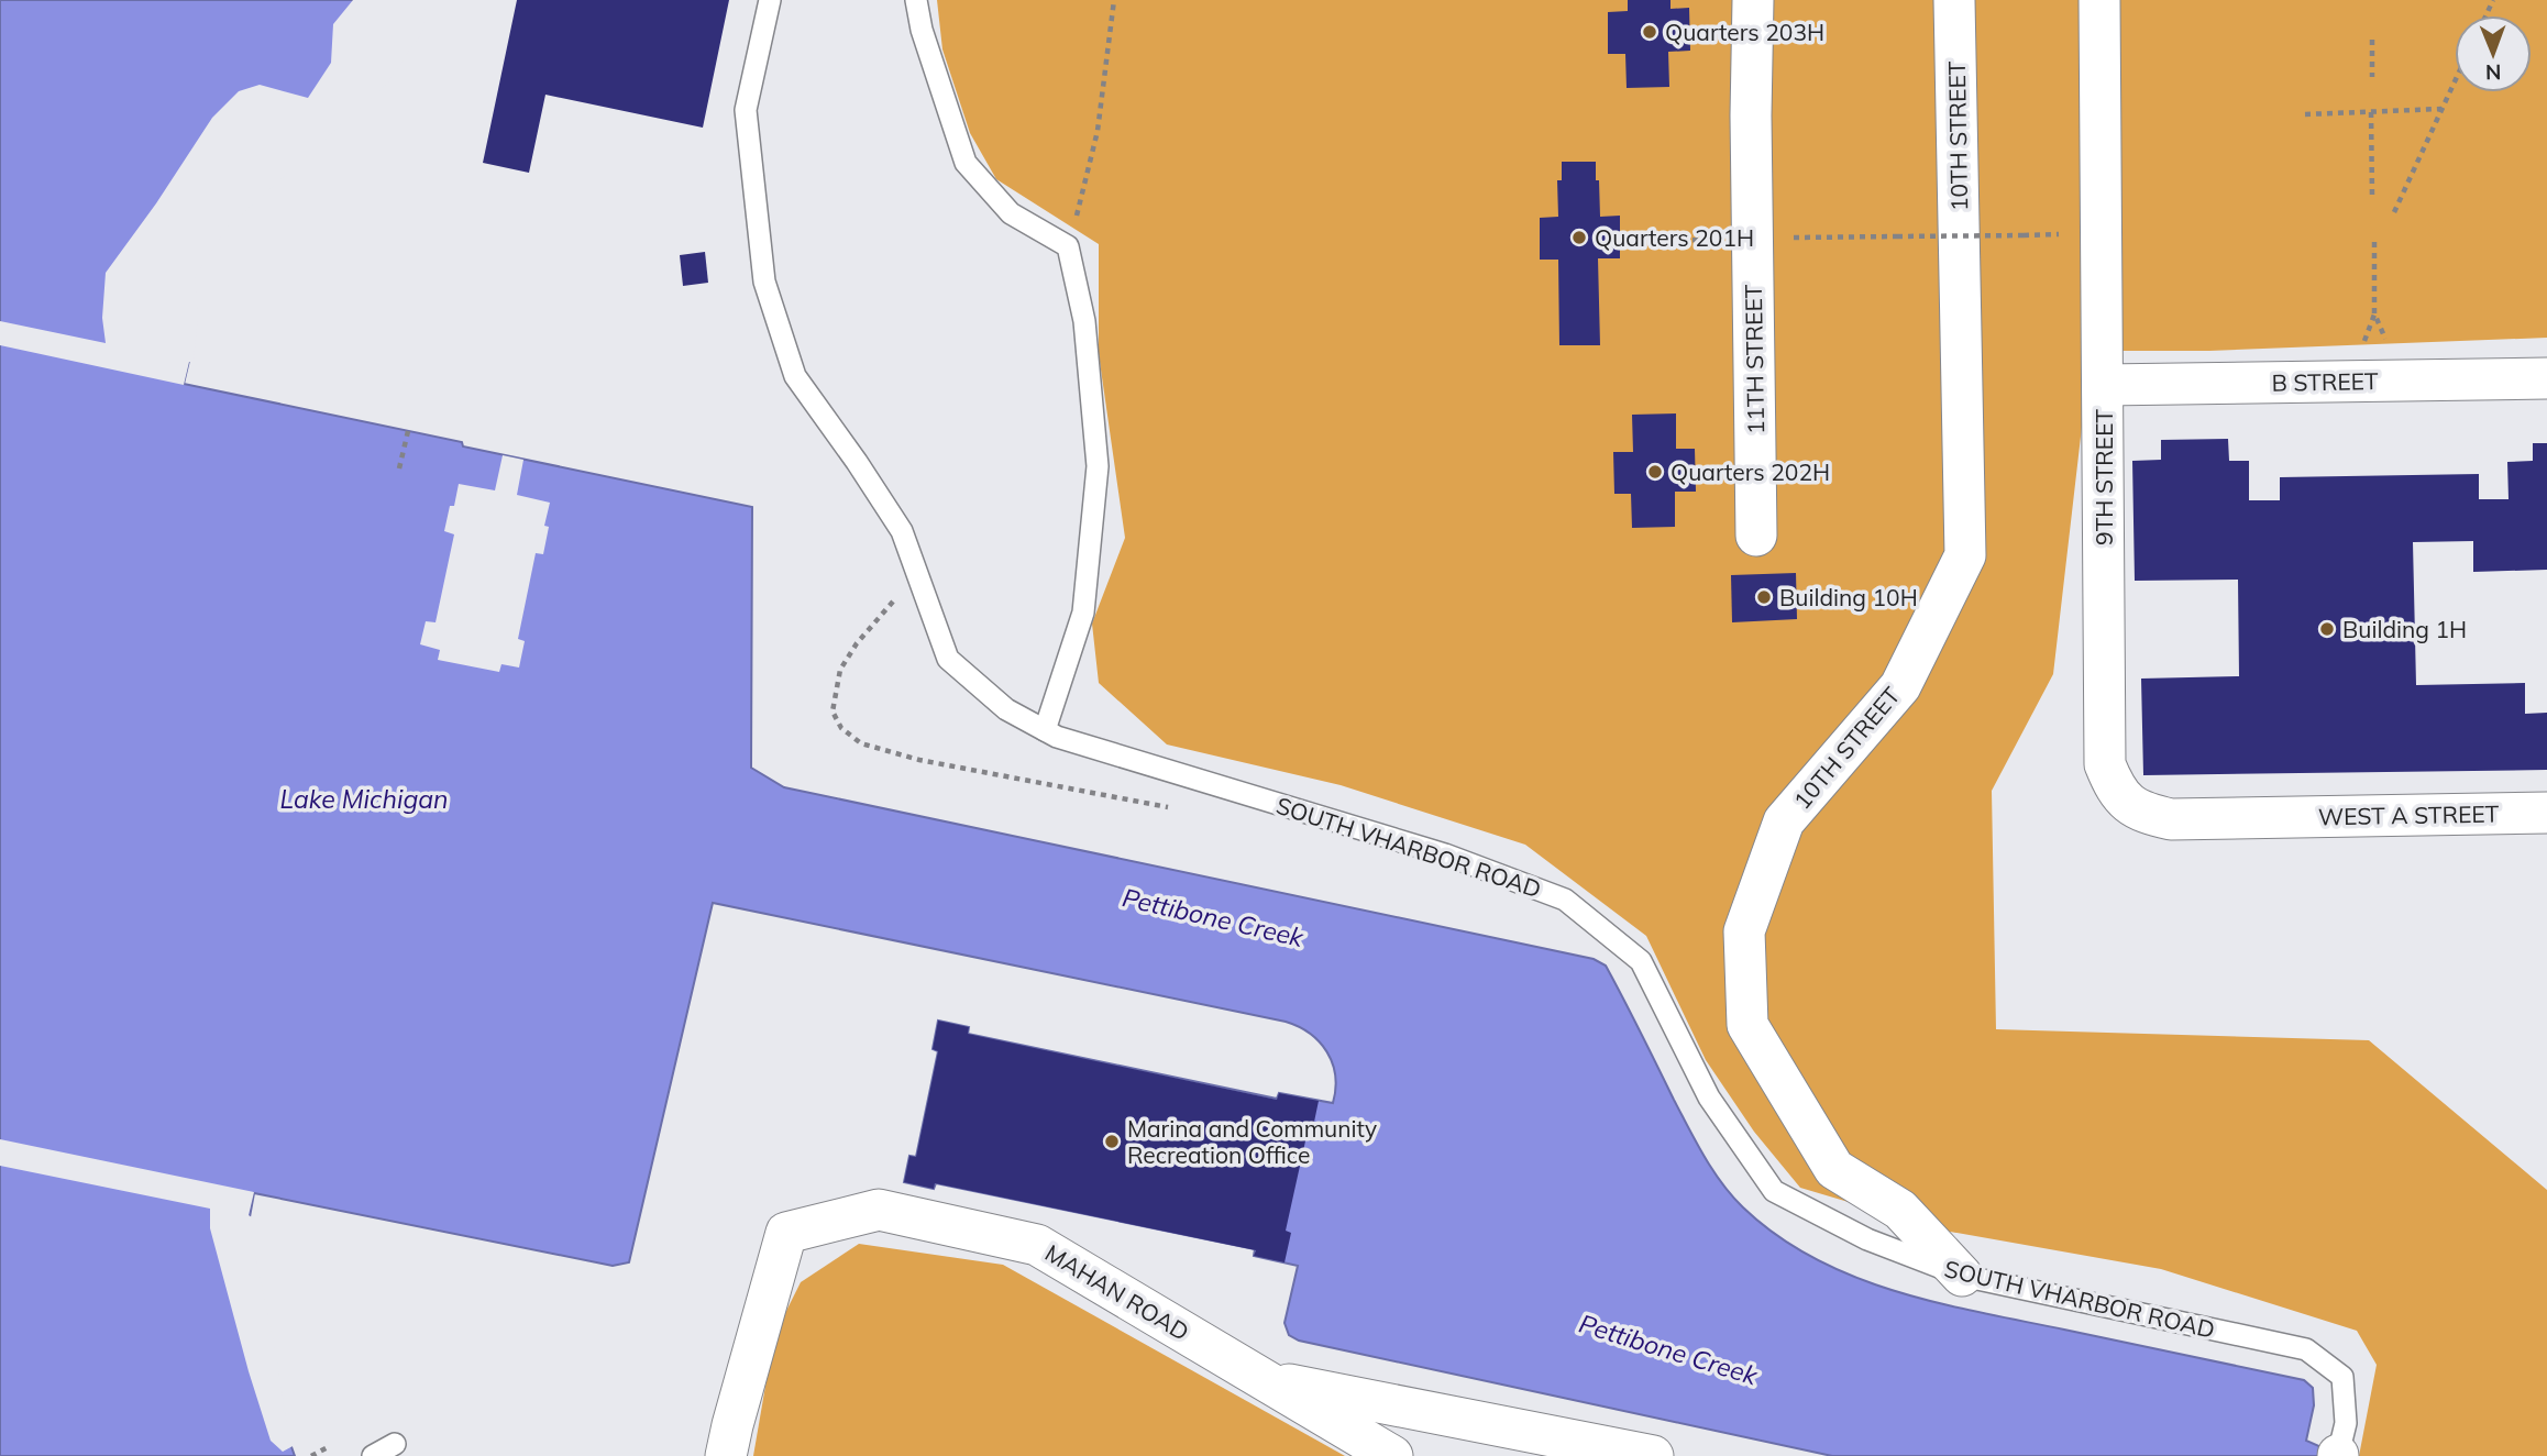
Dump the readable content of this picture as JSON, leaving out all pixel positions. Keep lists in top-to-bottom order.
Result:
{
  "streets": {
    "street": [
      "10TH STREET",
      "11TH STREET",
      "B STREET",
      "9TH STREET",
      "WEST A STREET",
      "MAHAN ROAD"
    ],
    "lane": ["SOUTH VHARBOR ROAD"]
  },
  "crossings": [
    ["10TH STREET", "SOUTH VHARBOR ROAD"],
    ["B STREET", "9TH STREET"],
    ["9TH STREET", "WEST A STREET"]
  ],
  "water": ["Lake Michigan", "Pettibone Creek"],
  "places": [
    "Quarters 203H",
    "Quarters 201H",
    "Quarters 202H",
    "Building 10H",
    "Building 1H",
    "Marina and Community Recreation Office"
  ],
  "north": "bottom"
}
